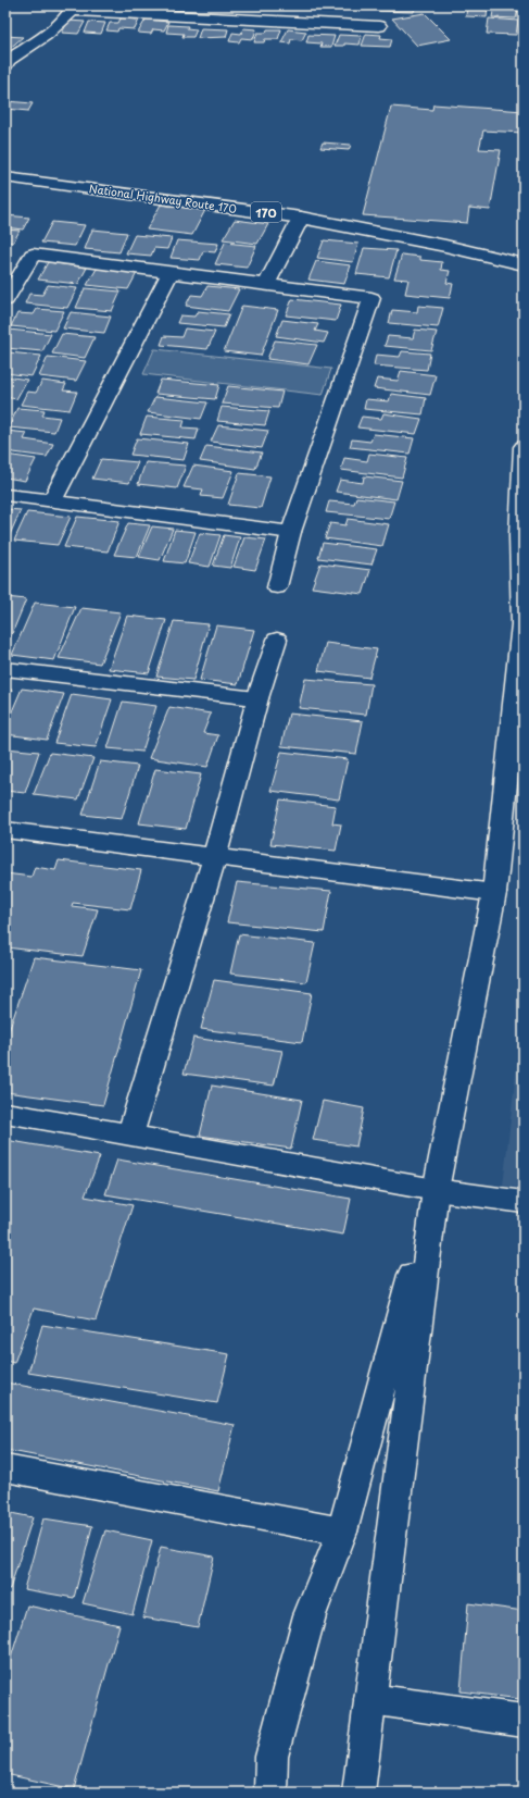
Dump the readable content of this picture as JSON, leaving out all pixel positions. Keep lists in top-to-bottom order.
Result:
{
  "streets": {
    "main road": ["National Highway Route 170", "170"]
  }
}
